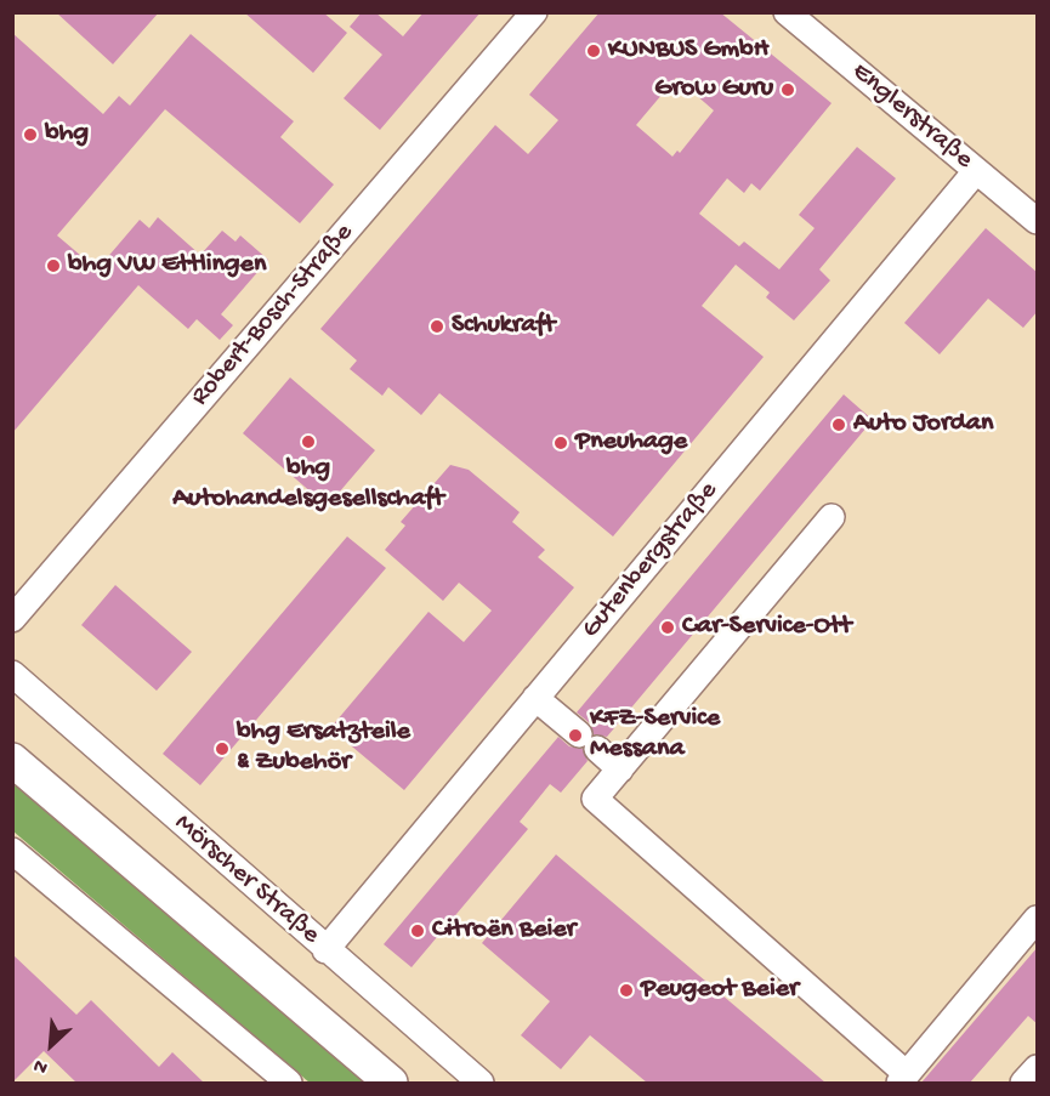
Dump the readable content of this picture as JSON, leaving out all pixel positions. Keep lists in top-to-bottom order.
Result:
{
  "streets": {
    "street": [
      "Englerstraße",
      "Robert-Bosch-Straße",
      "Gutenbergstraße",
      "Mörscher Straße"
    ]
  },
  "crossings": [
    ["Englerstraße", "Gutenbergstraße"],
    ["Gutenbergstraße", "Mörscher Straße"]
  ],
  "places": [
    "KUNBUS GmbH",
    "Grow Guru",
    "bhg",
    "bhg VW Ettlingen",
    "Schukraft",
    "Auto Jordan",
    "bhg Autohandelsgesellschaft",
    "Pneuhage",
    "Car-Service-Ott",
    "KFZ-Service Messana",
    "bhg Ersatzteile & Zubehör",
    "Citroën Beier",
    "Peugeot Beier"
  ],
  "north": "bottom left"
}
